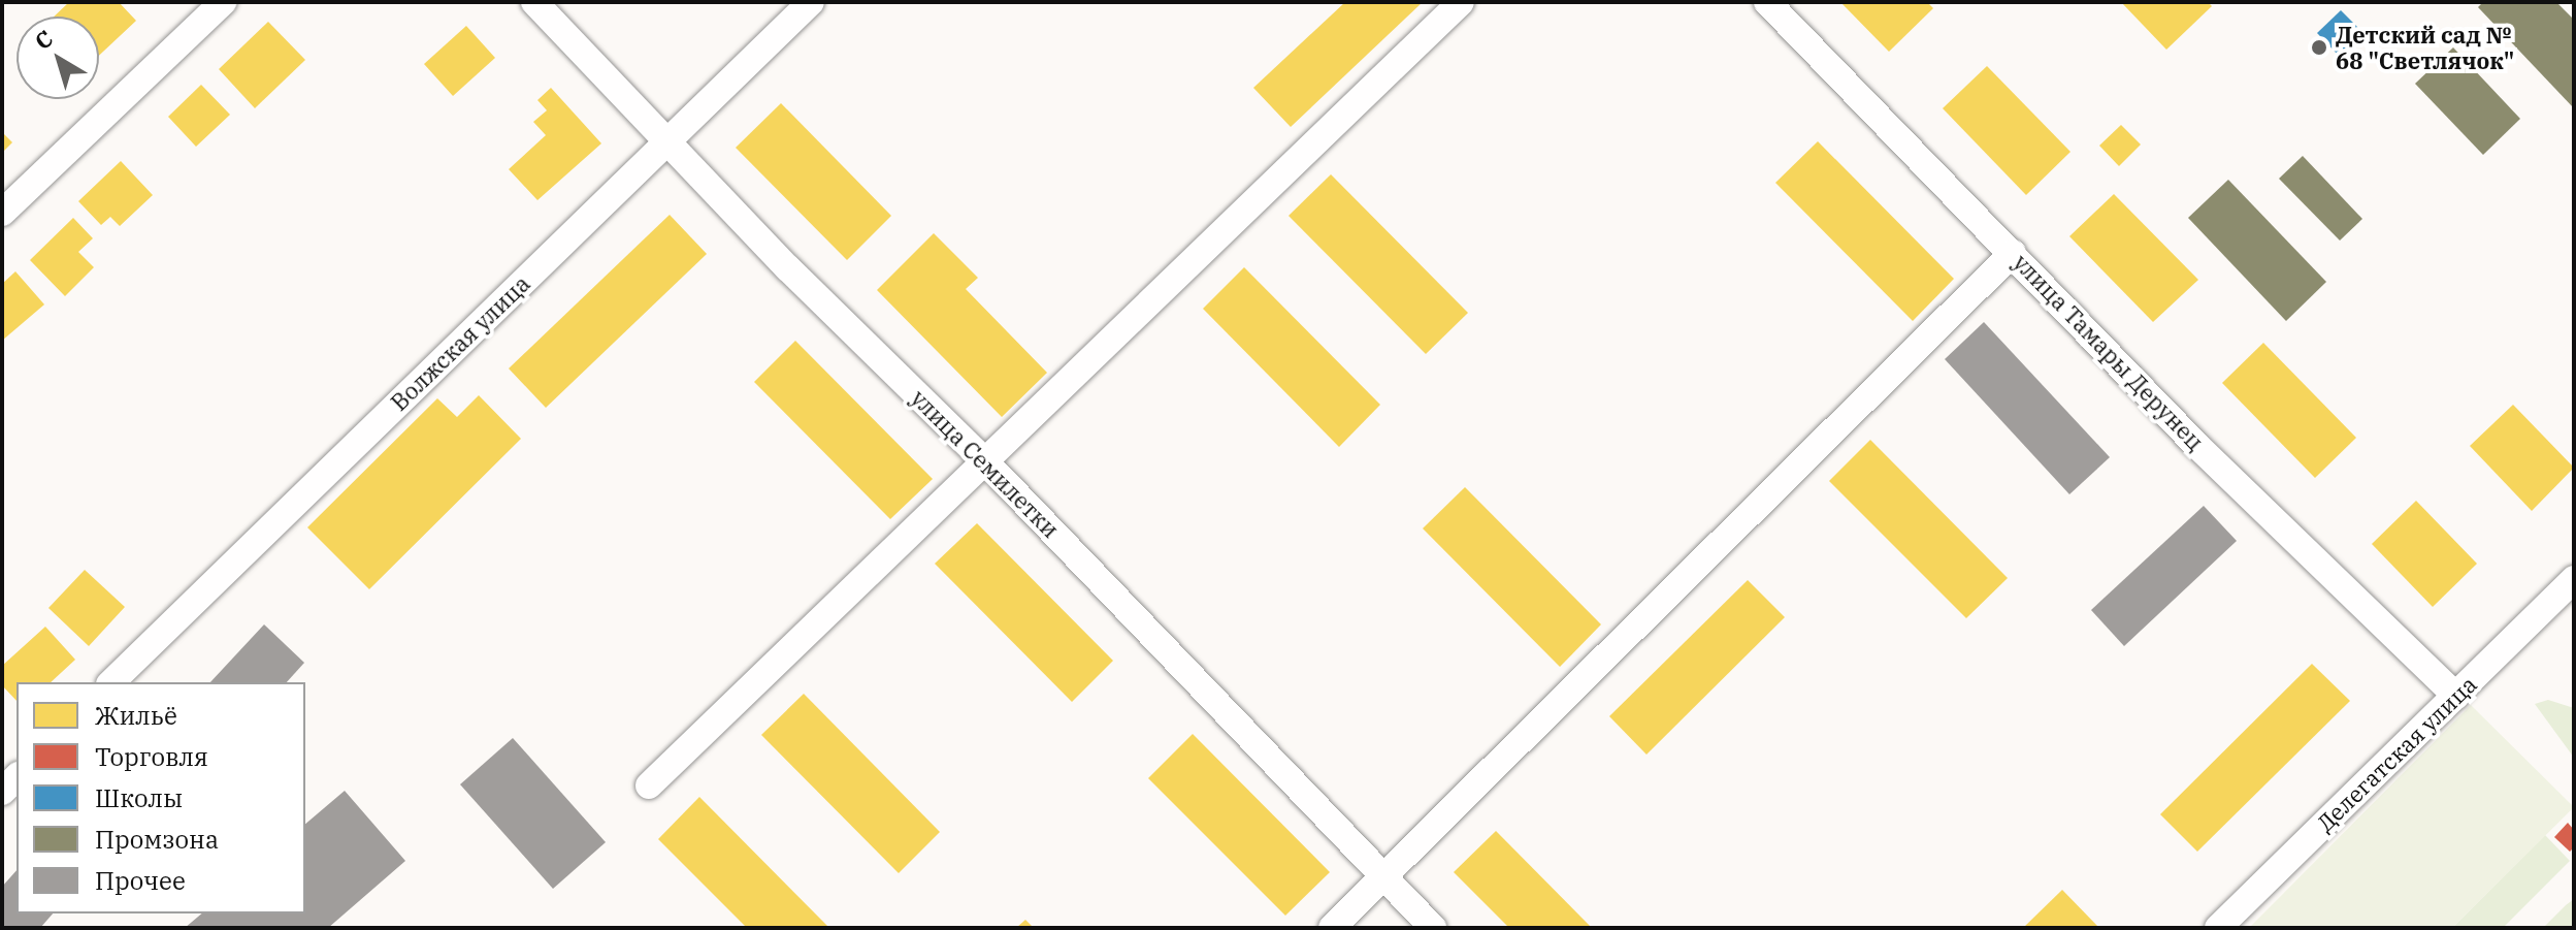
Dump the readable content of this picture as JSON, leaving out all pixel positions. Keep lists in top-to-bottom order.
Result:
{
  "streets": {
    "street": [
      "Волжская улица",
      "улица Тамары Дерунец",
      "улица Семилетки",
      "Делегатская улица"
    ]
  },
  "crossings": [
    ["Волжская улица", "улица Семилетки"],
    ["улица Тамары Дерунец", "Делегатская улица"]
  ],
  "places": ["Детский сад № 68 \"Светлячок\""],
  "legend": [
    "Жильё",
    "Торговля",
    "Школы",
    "Промзона",
    "Прочее"
  ],
  "north": "top left"
}
